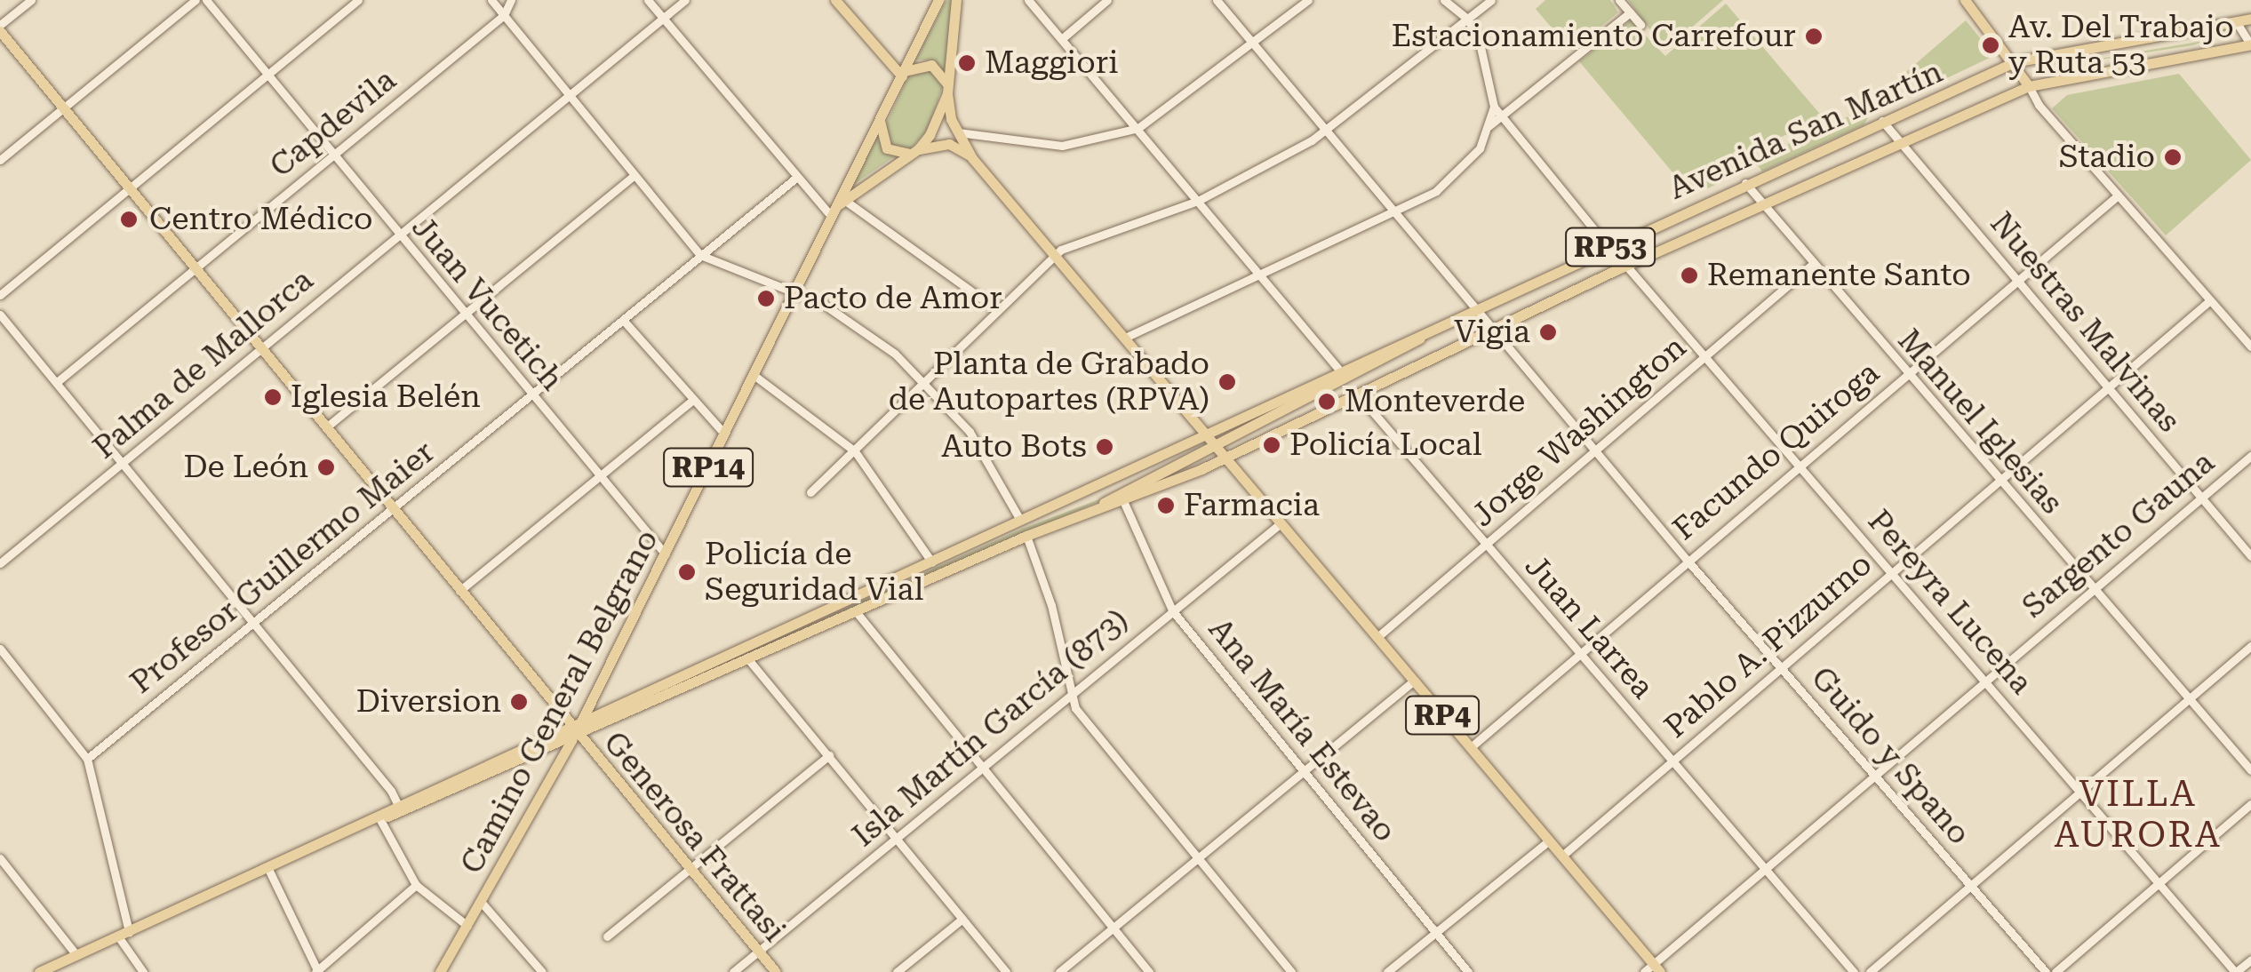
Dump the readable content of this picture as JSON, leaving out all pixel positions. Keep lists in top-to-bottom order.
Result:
{
  "streets": {
    "main road": [
      "Avenida San Martín",
      "RP53",
      "RP14",
      "Camino General Belgrano",
      "RP4",
      "Generosa Frattasi"
    ],
    "street": [
      "Capdevila",
      "Juan Vucetich",
      "Nuestras Malvinas",
      "Palma de Mallorca",
      "Manuel Iglesias",
      "Jorge Washington",
      "Facundo Quiroga",
      "Sargento Gauna",
      "Profesor Guillermo Maier",
      "Pereyra Lucena",
      "Juan Larrea",
      "Pablo A. Pizzurno",
      "Isla Martín García (873)",
      "Ana María Estevao",
      "Guido y Spano"
    ]
  },
  "crossings": [
    ["Capdevila", "Juan Vucetich"],
    ["Capdevila", "Generosa Frattasi"],
    ["Avenida San Martín", "RP53"],
    ["Avenida San Martín", "Nuestras Malvinas"],
    ["Avenida San Martín", "Manuel Iglesias"],
    ["Avenida San Martín", "Pereyra Lucena"],
    ["Avenida San Martín", "Juan Larrea"],
    ["Avenida San Martín", "RP4"],
    ["Avenida San Martín", "Guido y Spano"],
    ["RP53", "Camino General Belgrano"],
    ["RP53", "RP4"],
    ["RP53", "Ana María Estevao"],
    ["RP53", "Generosa Frattasi"],
    ["Juan Vucetich", "Palma de Mallorca"],
    ["Juan Vucetich", "Profesor Guillermo Maier"],
    ["Juan Vucetich", "Camino General Belgrano"],
    ["Nuestras Malvinas", "Facundo Quiroga"],
    ["Nuestras Malvinas", "Sargento Gauna"],
    ["Nuestras Malvinas", "Pablo A. Pizzurno"],
    ["Palma de Mallorca", "Generosa Frattasi"],
    ["Manuel Iglesias", "Jorge Washington"],
    ["Manuel Iglesias", "Facundo Quiroga"],
    ["Manuel Iglesias", "Sargento Gauna"],
    ["Manuel Iglesias", "Pablo A. Pizzurno"],
    ["Jorge Washington", "Pereyra Lucena"],
    ["Jorge Washington", "Juan Larrea"],
    ["Jorge Washington", "RP4"],
    ["Jorge Washington", "Guido y Spano"],
    ["Facundo Quiroga", "Pereyra Lucena"],
    ["Facundo Quiroga", "Juan Larrea"],
    ["Facundo Quiroga", "RP4"],
    ["Facundo Quiroga", "Guido y Spano"],
    ["Sargento Gauna", "Pereyra Lucena"],
    ["Sargento Gauna", "Juan Larrea"],
    ["Sargento Gauna", "RP4"],
    ["Sargento Gauna", "Guido y Spano"],
    ["Profesor Guillermo Maier", "Generosa Frattasi"],
    ["Pereyra Lucena", "Pablo A. Pizzurno"],
    ["Juan Larrea", "Pablo A. Pizzurno"],
    ["Pablo A. Pizzurno", "RP4"],
    ["Pablo A. Pizzurno", "Guido y Spano"],
    ["Camino General Belgrano", "RP4"],
    ["Camino General Belgrano", "Generosa Frattasi"],
    ["RP4", "Isla Martín García (873)"],
    ["Isla Martín García (873)", "Ana María Estevao"],
    ["Isla Martín García (873)", "Generosa Frattasi"]
  ],
  "districts": ["VILLA AURORA"],
  "places": [
    "Estacionamiento Carrefour",
    "Av. Del Trabajo y Ruta 53",
    "Maggiori",
    "Stadio",
    "Centro Médico",
    "Remanente Santo",
    "Pacto de Amor",
    "Vigia",
    "Planta de Grabado de Autopartes (RPVA)",
    "Iglesia Belén",
    "Monteverde",
    "Policía Local",
    "Auto Bots",
    "De León",
    "Farmacia",
    "Policía de Seguridad Vial",
    "Diversion"
  ]
}
